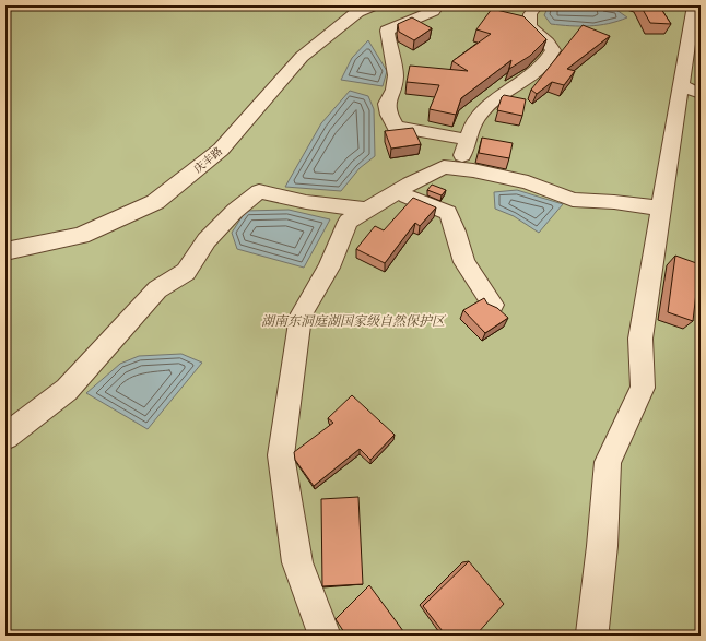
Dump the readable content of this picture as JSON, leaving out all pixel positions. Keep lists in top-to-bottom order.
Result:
{
  "streets": {
    "street": ["庆丰路"]
  },
  "parks": ["湖南东洞庭湖国家级自然保护区"]
}
